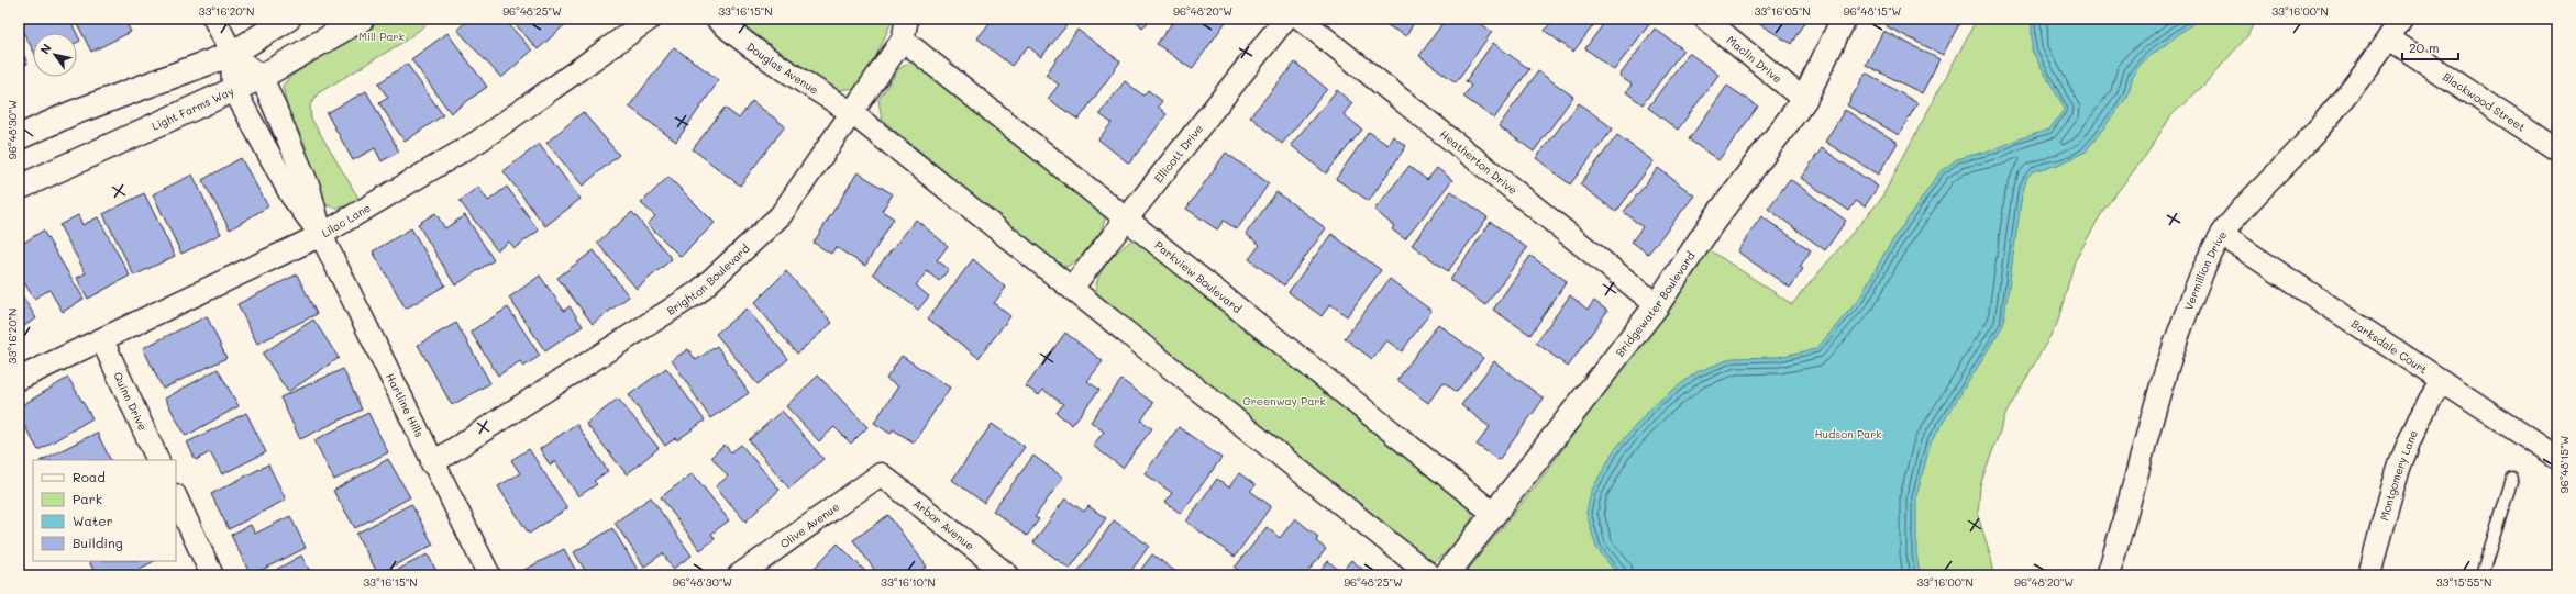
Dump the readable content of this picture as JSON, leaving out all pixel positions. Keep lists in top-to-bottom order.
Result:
{
  "streets": {
    "street": [
      "Maclin Drive",
      "Douglas Avenue",
      "Blackwood Street",
      "Light Farms Way",
      "Ellicott Drive",
      "Heatherton Drive",
      "Lilac Lane",
      "Vermillion Drive",
      "Parkview Boulevard",
      "Brighton Boulevard",
      "Bridgewater Boulevard",
      "Barksdale Court",
      "Quinn Drive",
      "Hartline Hills",
      "Montgomery Lane",
      "Olive Avenue",
      "Arbor Avenue"
    ]
  },
  "crossings": [
    ["Maclin Drive", "Bridgewater Boulevard"],
    ["Douglas Avenue", "Brighton Boulevard"],
    ["Blackwood Street", "Vermillion Drive"],
    ["Light Farms Way", "Hartline Hills"],
    ["Ellicott Drive", "Parkview Boulevard"],
    ["Heatherton Drive", "Bridgewater Boulevard"],
    ["Lilac Lane", "Quinn Drive"],
    ["Lilac Lane", "Hartline Hills"],
    ["Vermillion Drive", "Barksdale Court"],
    ["Parkview Boulevard", "Brighton Boulevard"],
    ["Parkview Boulevard", "Bridgewater Boulevard"],
    ["Brighton Boulevard", "Hartline Hills"],
    ["Barksdale Court", "Montgomery Lane"],
    ["Olive Avenue", "Arbor Avenue"]
  ],
  "parks": ["Mill Park", "Greenway Park", "Hudson Park"],
  "legend": [
    "Road",
    "Park",
    "Water",
    "Building"
  ],
  "scale_bar": "20 m",
  "north": "top left",
  "coordinates": [
    "33°16'20\"N",
    "96°48'25\"W",
    "33°16'15\"N",
    "96°48'20\"W",
    "33°16'05\"N",
    "96°48'15\"W",
    "33°16'00\"N",
    "96°48'30\"W",
    "33°16'10\"N",
    "33°15'55\"N"
  ]
}
